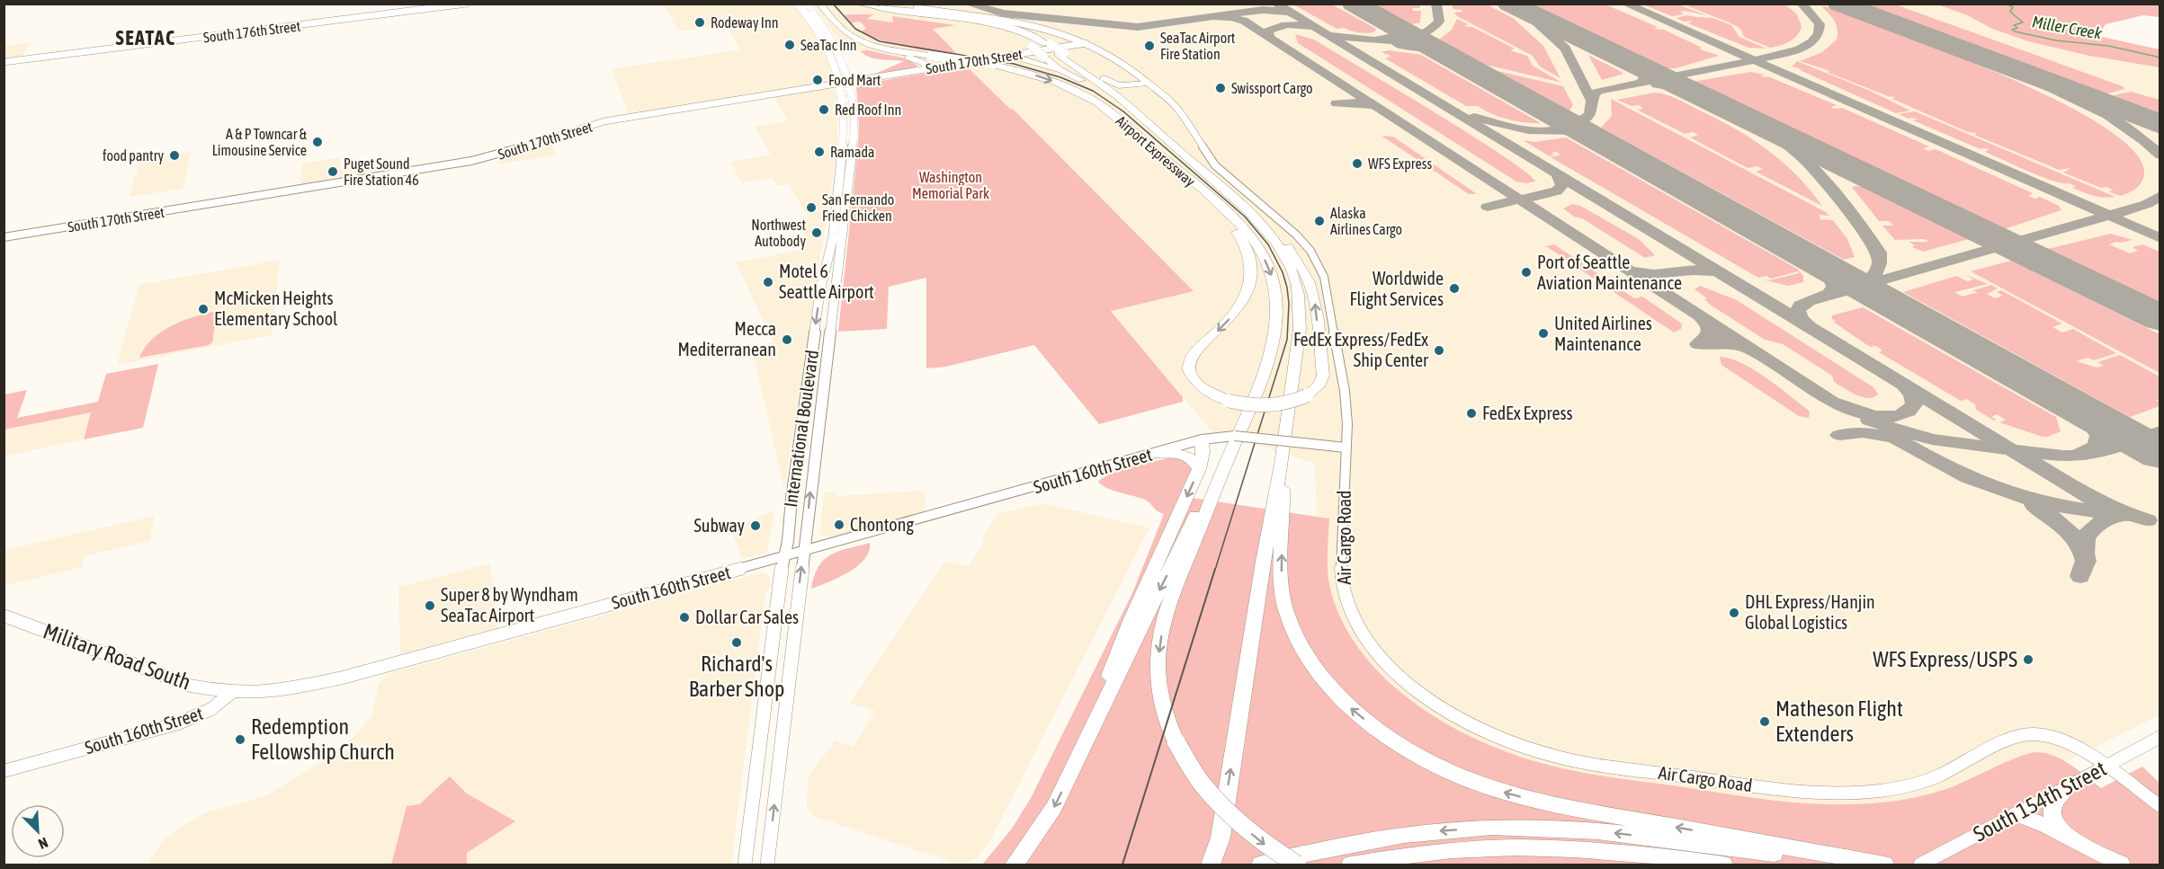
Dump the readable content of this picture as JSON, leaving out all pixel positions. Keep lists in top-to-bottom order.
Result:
{
  "streets": {
    "highway": ["Airport Expressway"],
    "main road": ["International Boulevard", "South 154th Street"],
    "street": [
      "South 176th Street",
      "South 170th Street",
      "South 160th Street",
      "Air Cargo Road",
      "Military Road South"
    ]
  },
  "crossings": [
    ["South 170th Street", "International Boulevard"],
    ["International Boulevard", "South 160th Street"],
    ["South 160th Street", "Air Cargo Road"],
    ["South 160th Street", "Military Road South"],
    ["Air Cargo Road", "South 154th Street"]
  ],
  "districts": ["SEATAC"],
  "water": ["Miller Creek"],
  "parks": ["Washington Memorial Park"],
  "places": [
    "Rodeway Inn",
    "SeaTac Inn",
    "SeaTac Airport Fire Station",
    "Food Mart",
    "Swissport Cargo",
    "Red Roof Inn",
    "A & P Towncar & Limousine Service",
    "Ramada",
    "food pantry",
    "WFS Express",
    "Puget Sound Fire Station 46",
    "San Fernando Fried Chicken",
    "Alaska Airlines Cargo",
    "Northwest Autobody",
    "Port of Seattle Aviation Maintenance",
    "Motel 6 Seattle Airport",
    "Worldwide Flight Services",
    "McMicken Heights Elementary School",
    "United Airlines Maintenance",
    "Mecca Mediterranean",
    "FedEx Express/FedEx Ship Center",
    "FedEx Express",
    "Chontong",
    "Subway",
    "Super 8 by Wyndham SeaTac Airport",
    "DHL Express/Hanjin Global Logistics",
    "Dollar Car Sales",
    "Richard's Barber Shop",
    "WFS Express/USPS",
    "Matheson Flight Extenders",
    "Redemption Fellowship Church"
  ],
  "north": "bottom right"
}
